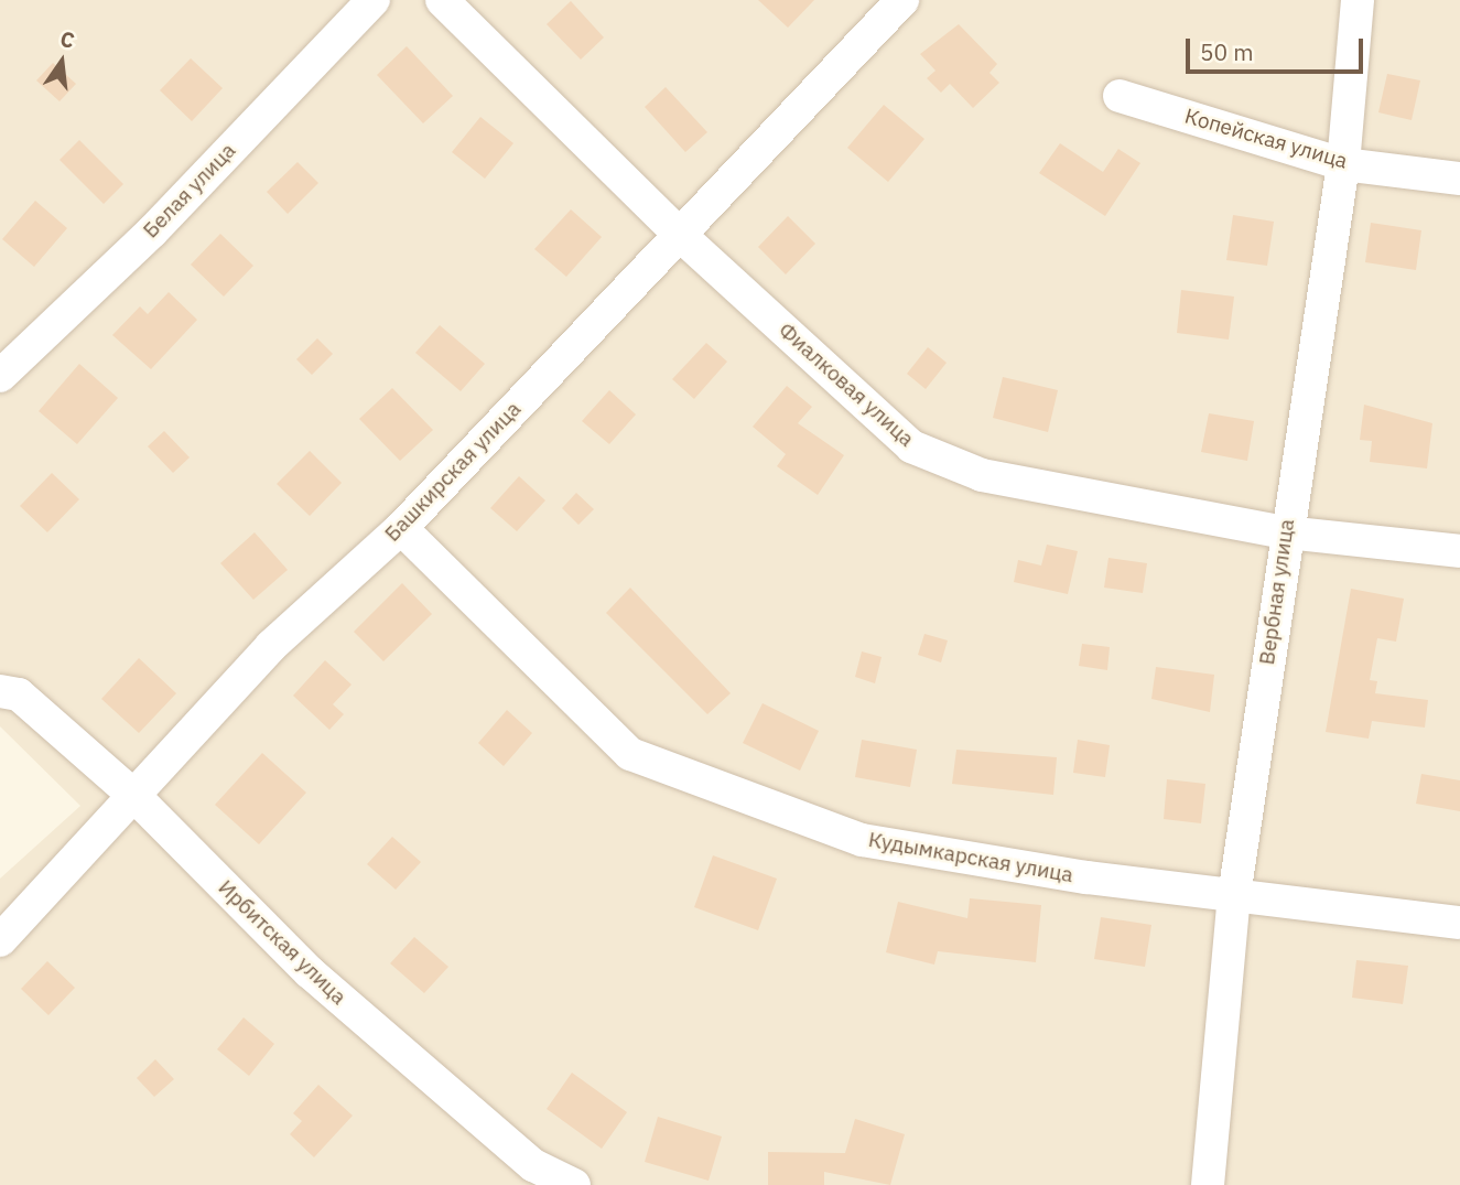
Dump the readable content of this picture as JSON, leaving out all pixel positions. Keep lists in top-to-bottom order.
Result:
{
  "streets": {
    "street": [
      "Копейская улица",
      "Белая улица",
      "Фиалковая улица",
      "Башкирская улица",
      "Вербная улица",
      "Кудымкарская улица",
      "Ирбитская улица"
    ]
  },
  "crossings": [
    ["Копейская улица", "Вербная улица"],
    ["Фиалковая улица", "Башкирская улица"],
    ["Фиалковая улица", "Вербная улица"],
    ["Башкирская улица", "Кудымкарская улица"],
    ["Башкирская улица", "Ирбитская улица"],
    ["Вербная улица", "Кудымкарская улица"]
  ],
  "scale_bar": "50 m",
  "north": "top"
}
